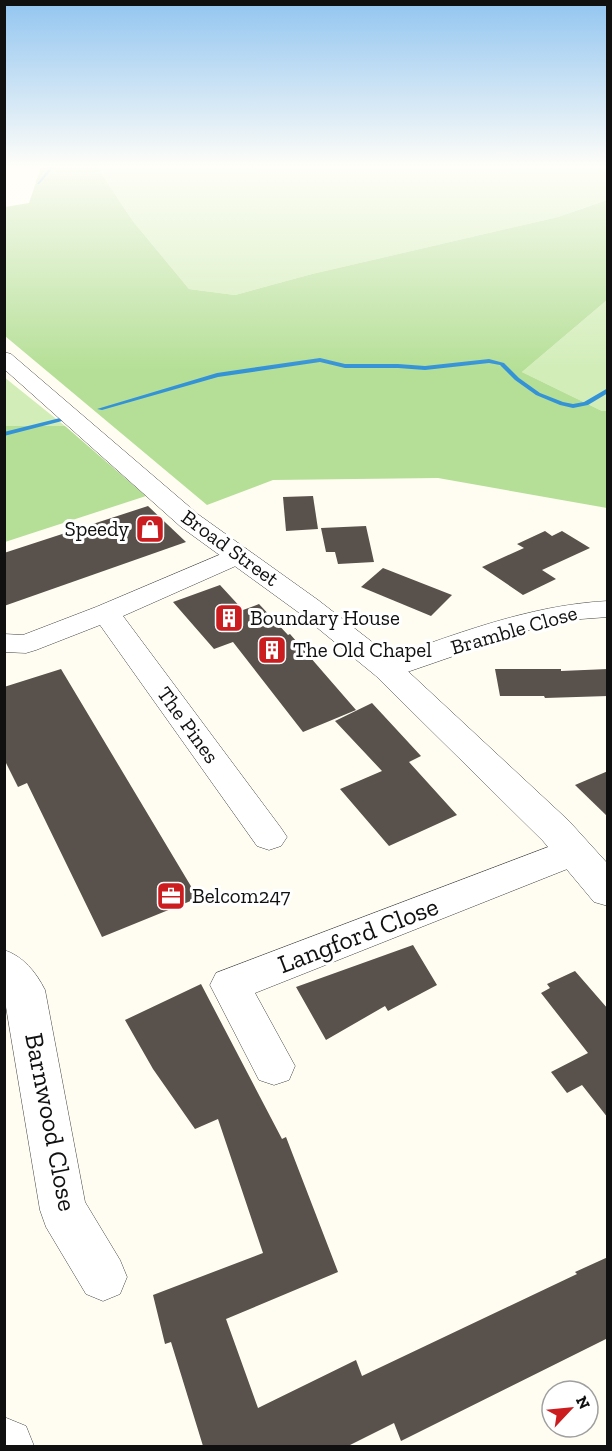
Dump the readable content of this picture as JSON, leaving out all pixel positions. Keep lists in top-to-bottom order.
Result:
{
  "streets": {
    "street": [
      "Broad Street",
      "Bramble Close",
      "The Pines",
      "Langford Close",
      "Barnwood Close"
    ]
  },
  "crossings": [
    ["Broad Street", "Bramble Close"],
    ["Broad Street", "Langford Close"]
  ],
  "places": {
    "shop": ["Speedy"],
    "building": ["Boundary House", "The Old Chapel"],
    "office": ["Belcom247"]
  },
  "north": "top right"
}
